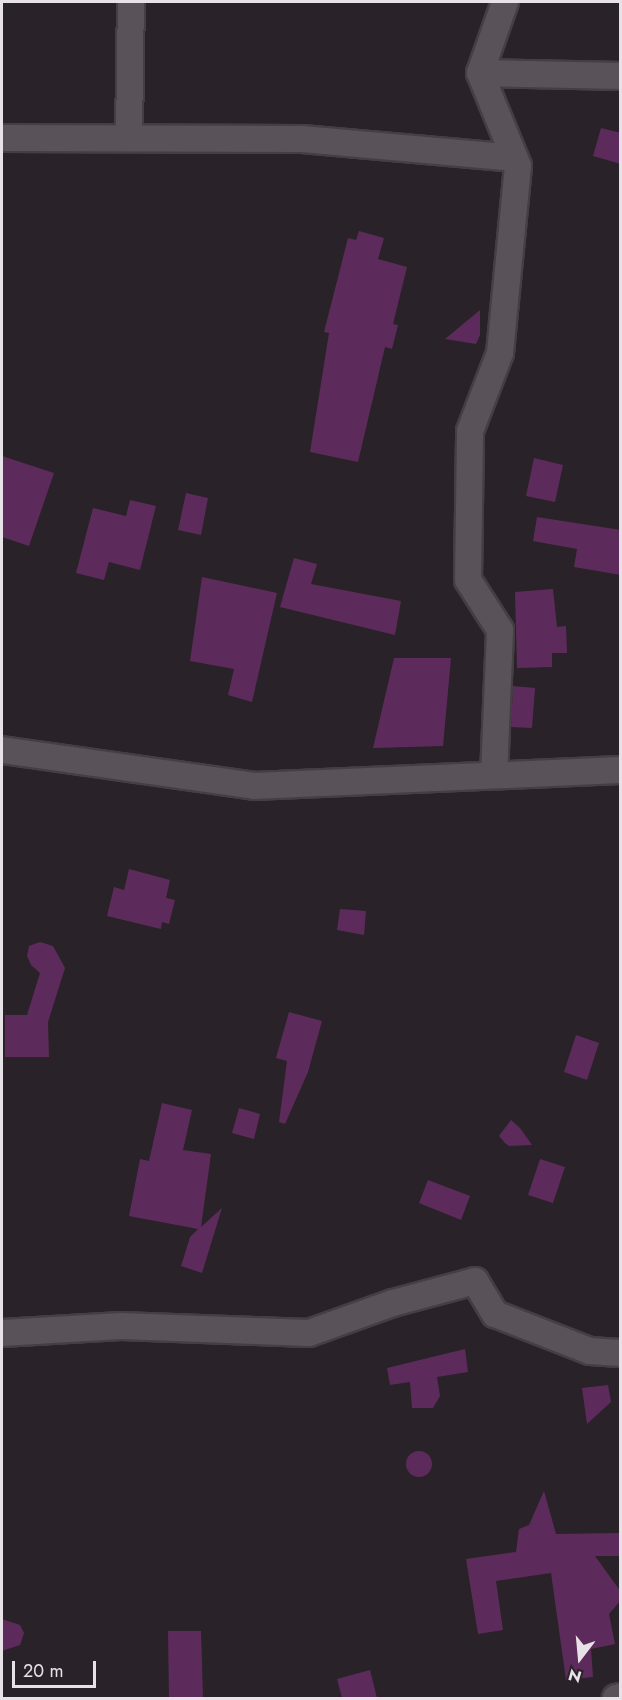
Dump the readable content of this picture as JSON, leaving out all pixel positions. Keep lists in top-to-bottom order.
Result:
{
  "scale_bar": "20 m",
  "north": "bottom"
}
